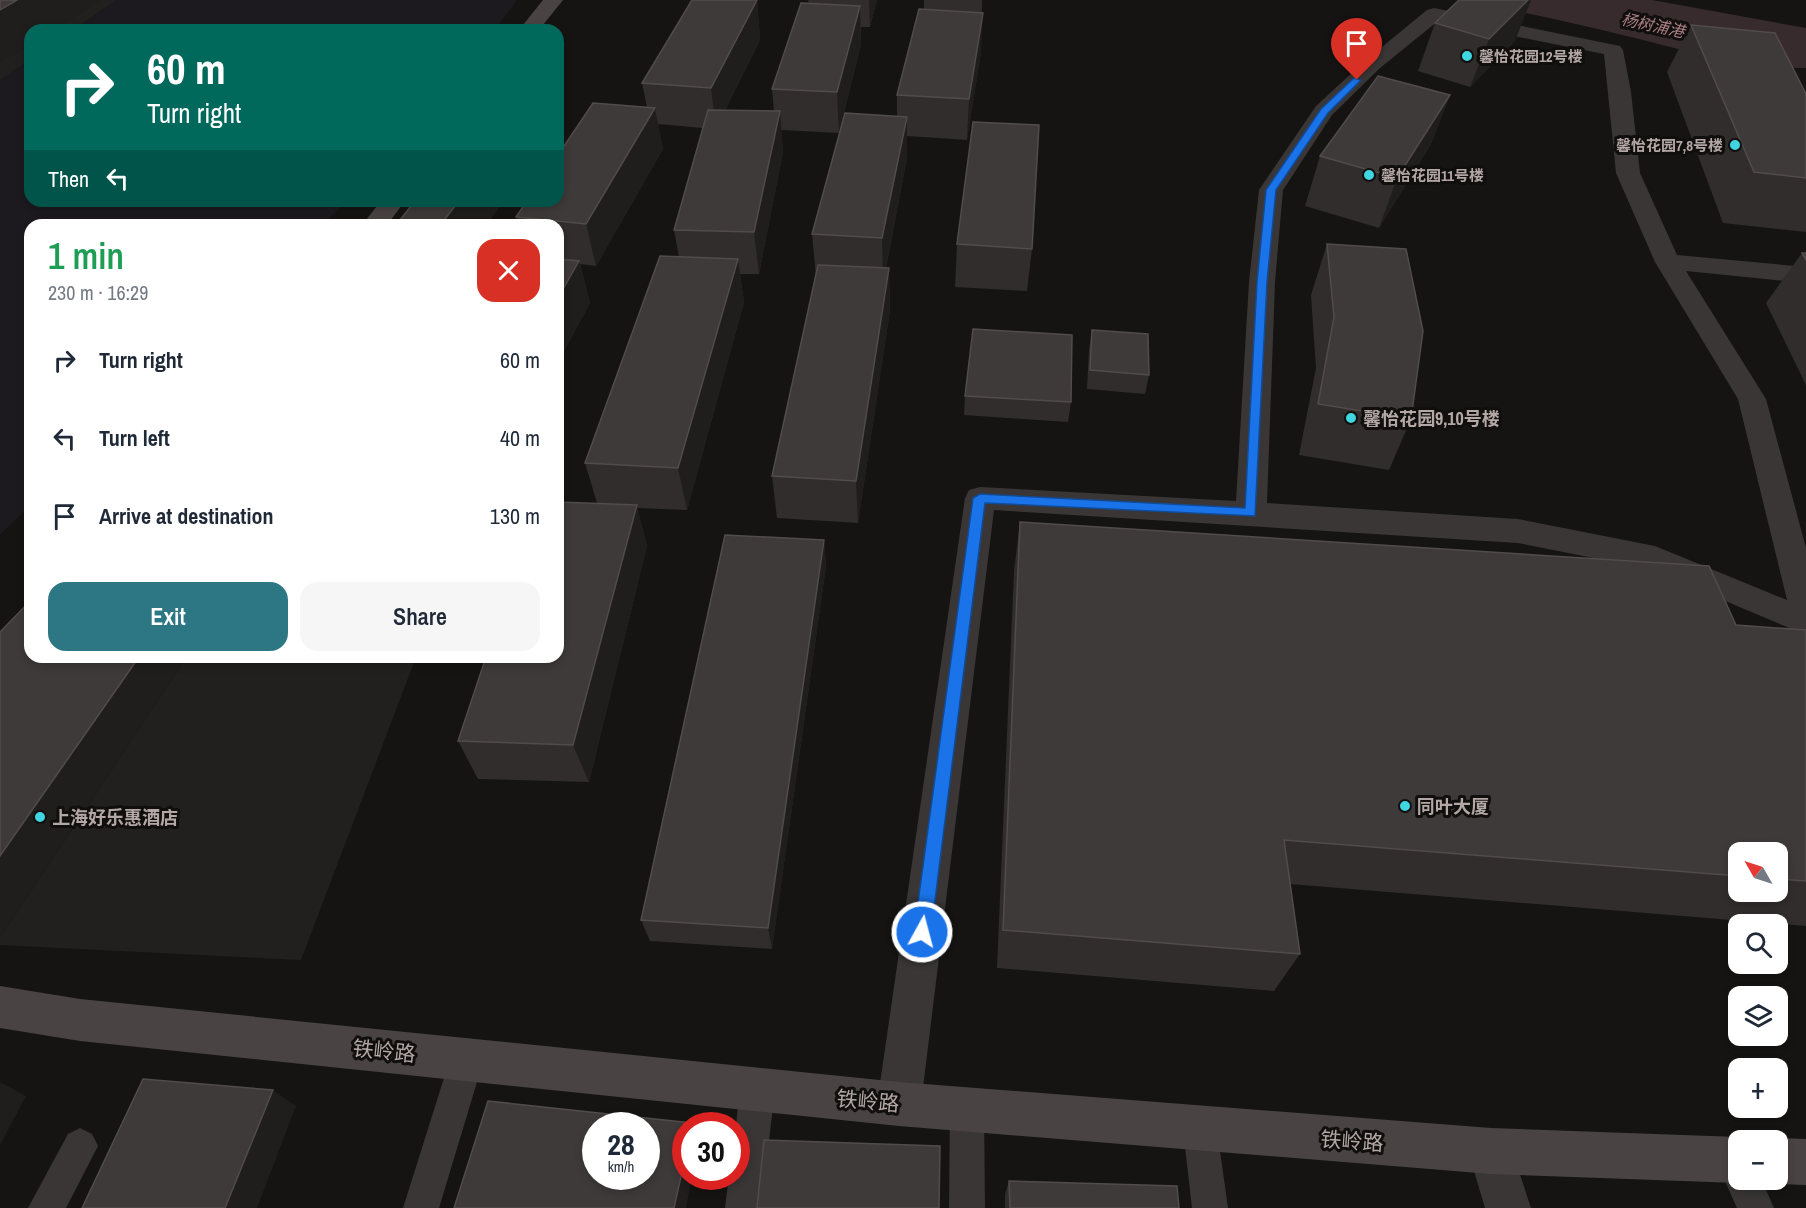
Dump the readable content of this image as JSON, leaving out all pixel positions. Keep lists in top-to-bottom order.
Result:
{
  "streets": {
    "street": ["铁岭路"]
  },
  "water": ["杨树浦港"],
  "places": [
    "馨怡花园12号楼",
    "馨怡花园7,8号楼",
    "馨怡花园11号楼",
    "馨怡花园9,10号楼",
    "同叶大厦",
    "上海好乐惠酒店"
  ],
  "north": "top left",
  "page": {
    "turn": ["60 m", "Turn right"],
    "then": "Then",
    "heading": ["1 min", "230 m · 16:29"],
    "list": [
      {
        "name": "Turn right",
        "value": "60 m"
      },
      {
        "name": "Turn left",
        "value": "40 m"
      },
      {
        "name": "Arrive at destination",
        "value": "130 m"
      }
    ],
    "buttons": ["Exit", "Share"],
    "map_buttons": ["+", "−"],
    "speed": "28 km/h",
    "limit": "30"
  }
}
